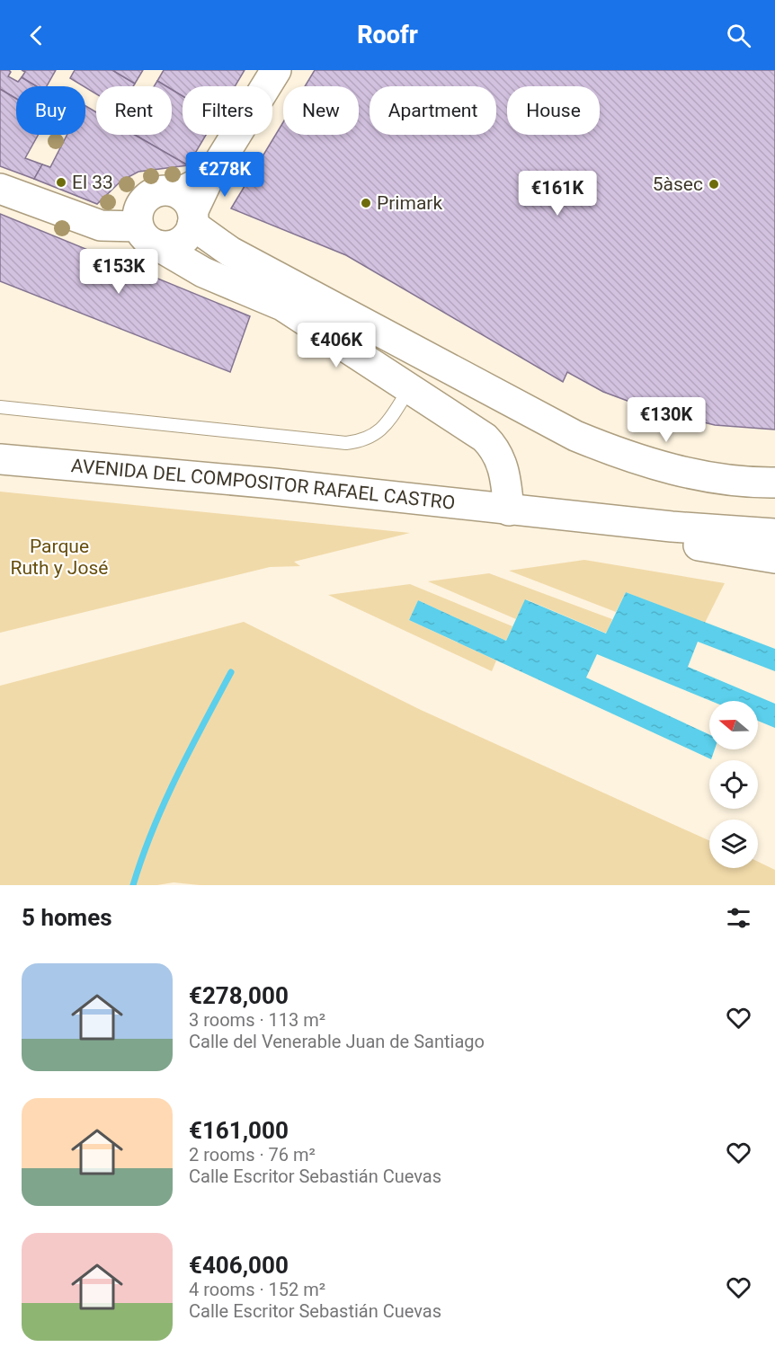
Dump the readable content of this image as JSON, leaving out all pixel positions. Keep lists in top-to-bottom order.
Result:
{
  "streets": {
    "street": ["AVENIDA DEL COMPOSITOR RAFAEL CASTRO"]
  },
  "parks": ["Parque Ruth y José"],
  "places": ["El 33", "5àsec", "Primark"],
  "north": "left",
  "page": {
    "header": "Roofr",
    "chip": [
      "Buy",
      "Rent",
      "Filters",
      "New",
      "Apartment",
      "House"
    ],
    "price": [
      "€278K",
      "€161K",
      "€153K",
      "€406K",
      "€130K"
    ],
    "heading": "5 homes",
    "list": [
      {
        "name": "€278,000",
        "note": "3 rooms · 113 m² · Calle del Venerable Juan de Santiago"
      },
      {
        "name": "€161,000",
        "note": "2 rooms · 76 m² · Calle Escritor Sebastián Cuevas"
      },
      {
        "name": "€406,000",
        "note": "4 rooms · 152 m² · Calle Escritor Sebastián Cuevas"
      }
    ]
  }
}
